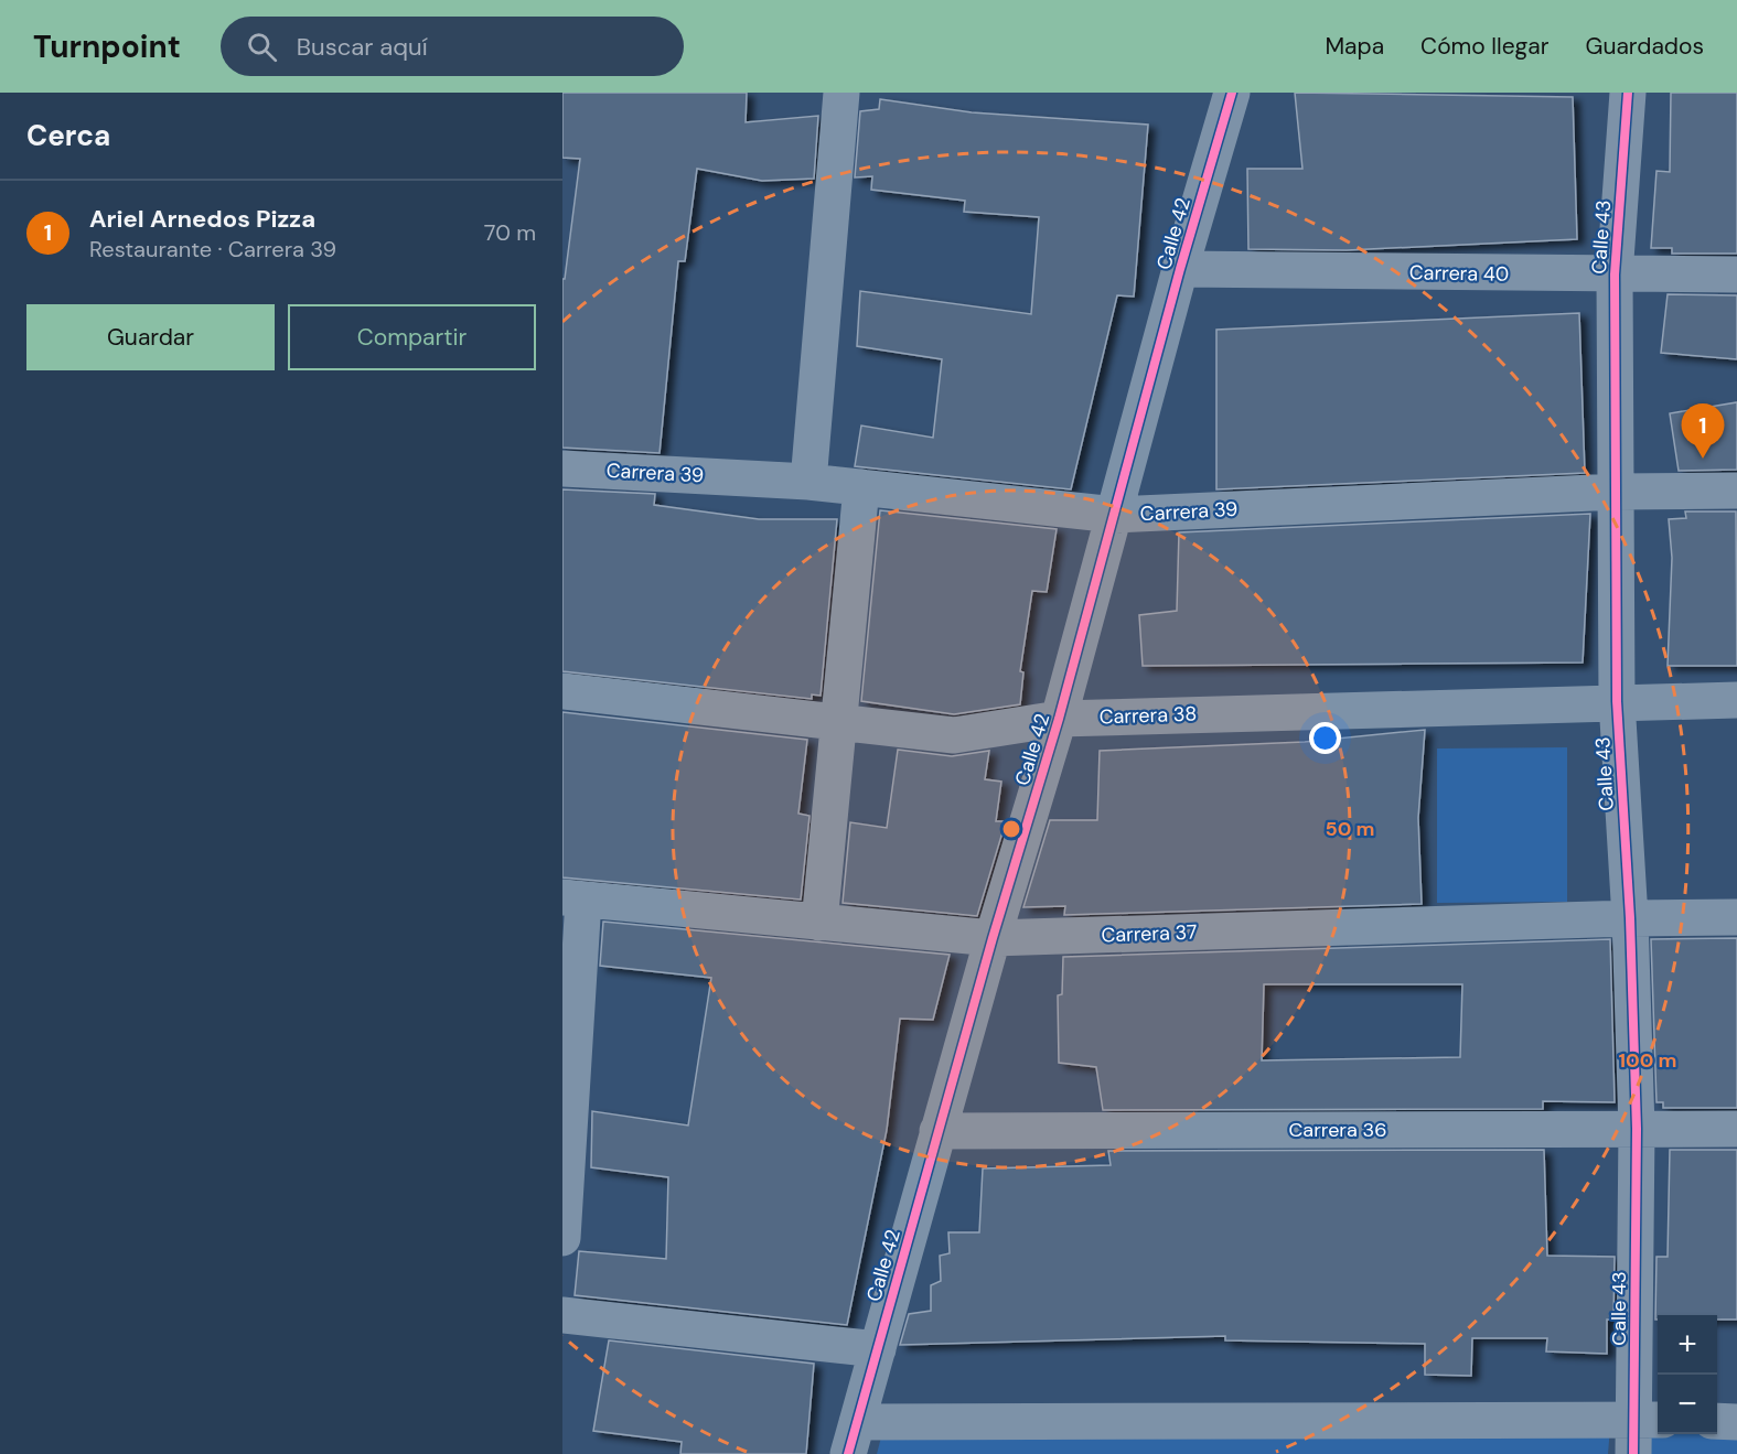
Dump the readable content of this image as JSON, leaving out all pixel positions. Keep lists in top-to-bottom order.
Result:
{
  "streets": {
    "street": [
      "Calle 42",
      "Calle 43",
      "Carrera 40",
      "Carrera 39",
      "Carrera 38",
      "Carrera 37",
      "Carrera 36"
    ]
  },
  "crossings": [
    ["Calle 42", "Carrera 40"],
    ["Calle 42", "Carrera 39"],
    ["Calle 42", "Carrera 38"],
    ["Calle 42", "Carrera 37"],
    ["Calle 42", "Carrera 36"],
    ["Calle 43", "Carrera 40"],
    ["Calle 43", "Carrera 39"],
    ["Calle 43", "Carrera 38"],
    ["Calle 43", "Carrera 37"],
    ["Calle 43", "Carrera 36"]
  ],
  "page": {
    "header": "Turnpoint",
    "search": "Buscar aquí",
    "nav": ["Mapa", "Cómo llegar", "Guardados"],
    "heading": "Cerca",
    "list": [
      {
        "mark": "1",
        "name": "Ariel Arnedos Pizza",
        "note": "Restaurante · Carrera 39",
        "value": "70 m"
      }
    ],
    "buttons": ["Guardar", "Compartir"],
    "pins": "1",
    "map_buttons": ["+", "−"]
  },
  "rings": ["50 m", "100 m"]
}
